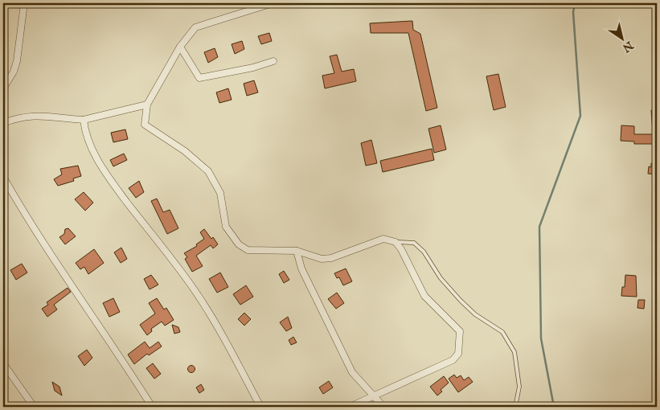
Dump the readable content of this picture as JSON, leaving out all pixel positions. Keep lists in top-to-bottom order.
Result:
{
  "north": "bottom right"
}
